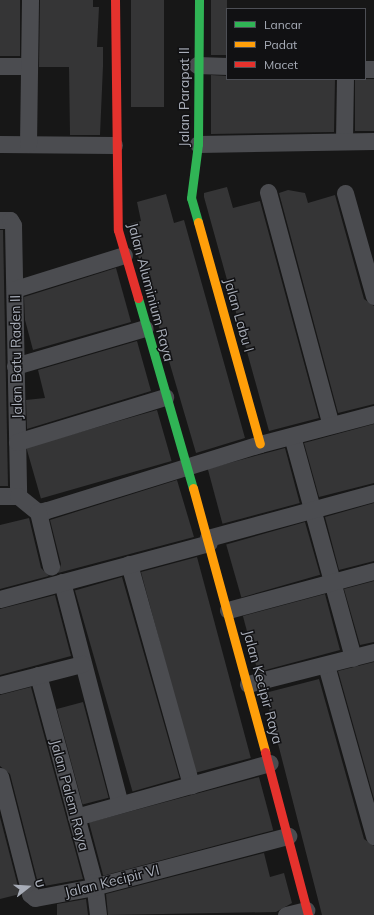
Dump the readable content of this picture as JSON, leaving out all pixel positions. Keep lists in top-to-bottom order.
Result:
{
  "streets": {
    "street": [
      "Jalan Parapat II",
      "Jalan Aluminium Raya",
      "Jalan Labu I",
      "Jalan Batu Raden II",
      "Jalan Kecipir Raya",
      "Jalan Palem Raya",
      "Jalan Kecipir VI"
    ]
  },
  "crossings": [
    ["Jalan Parapat II", "Jalan Labu I"],
    ["Jalan Aluminium Raya", "Jalan Kecipir Raya"],
    ["Jalan Kecipir Raya", "Jalan Kecipir VI"],
    ["Jalan Palem Raya", "Jalan Kecipir VI"]
  ],
  "legend": ["Lancar", "Padat", "Macet"],
  "north": "right"
}
